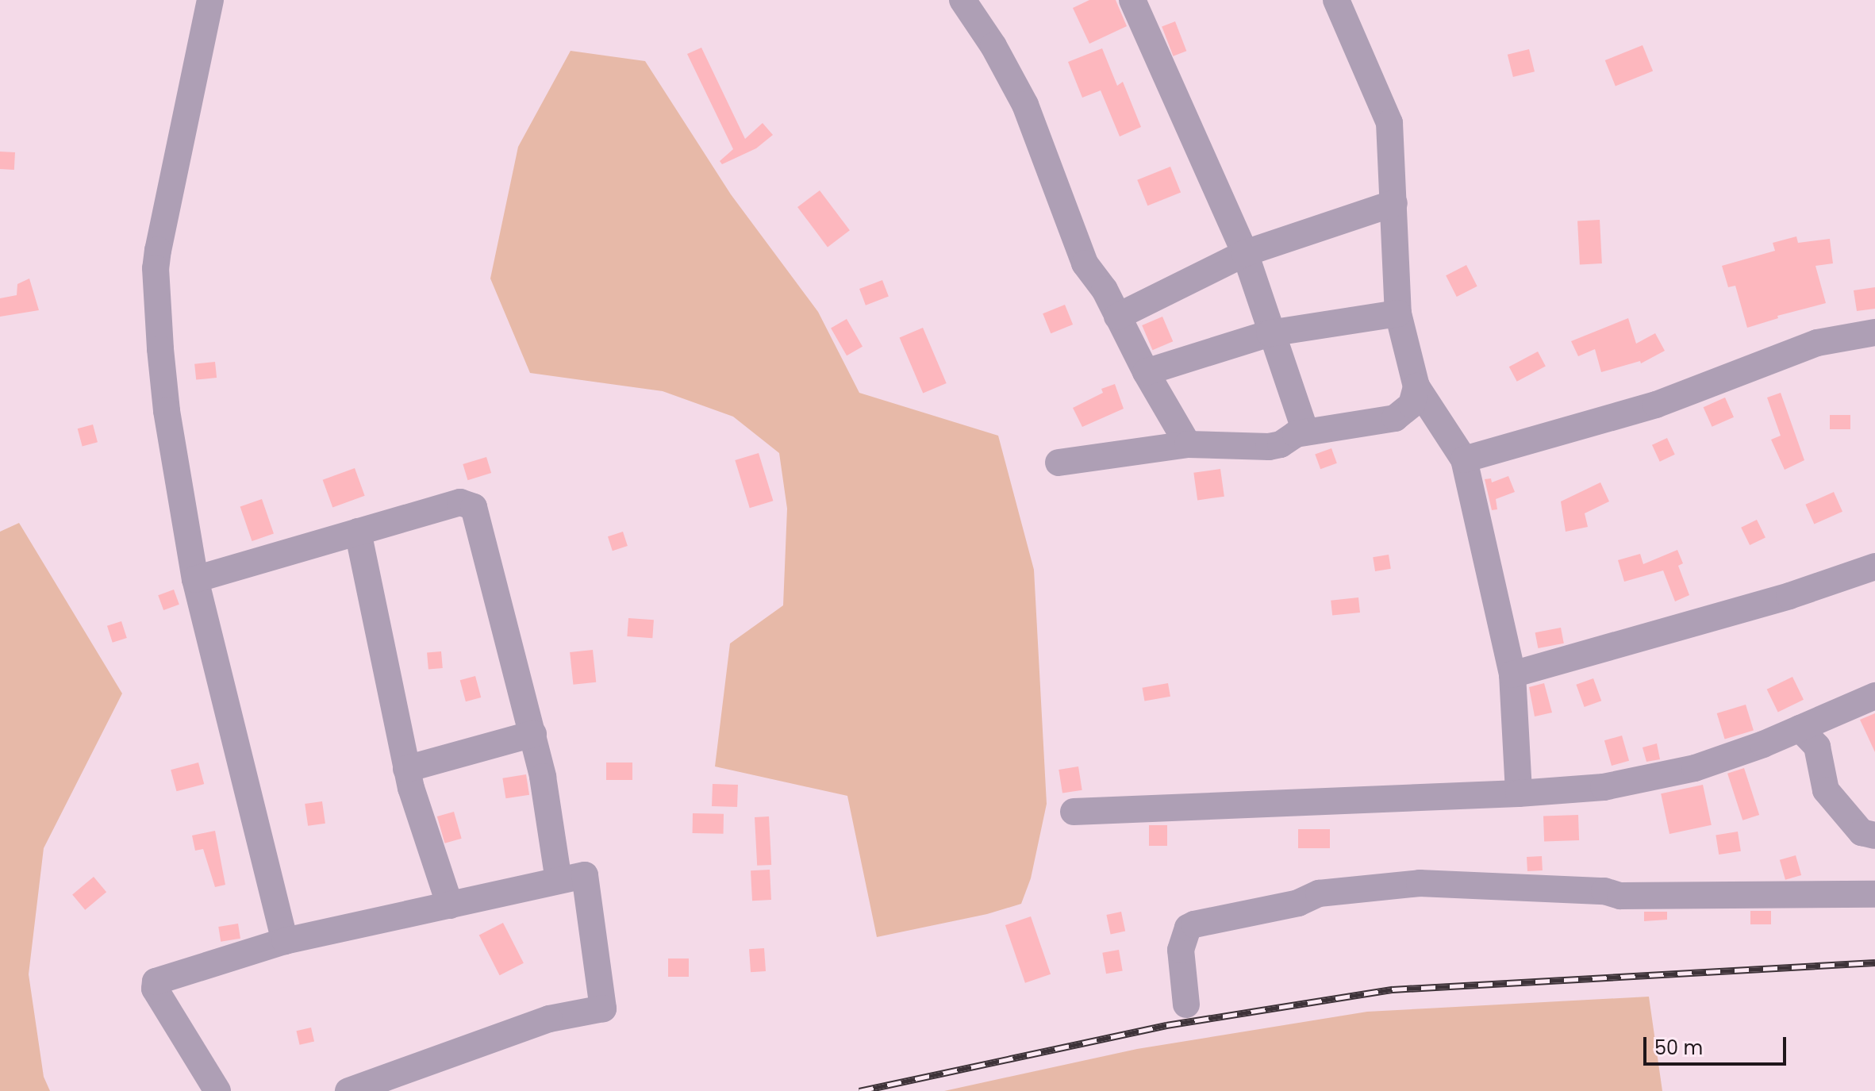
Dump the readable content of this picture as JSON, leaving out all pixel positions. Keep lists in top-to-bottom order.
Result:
{
  "scale_bar": "50 m"
}
